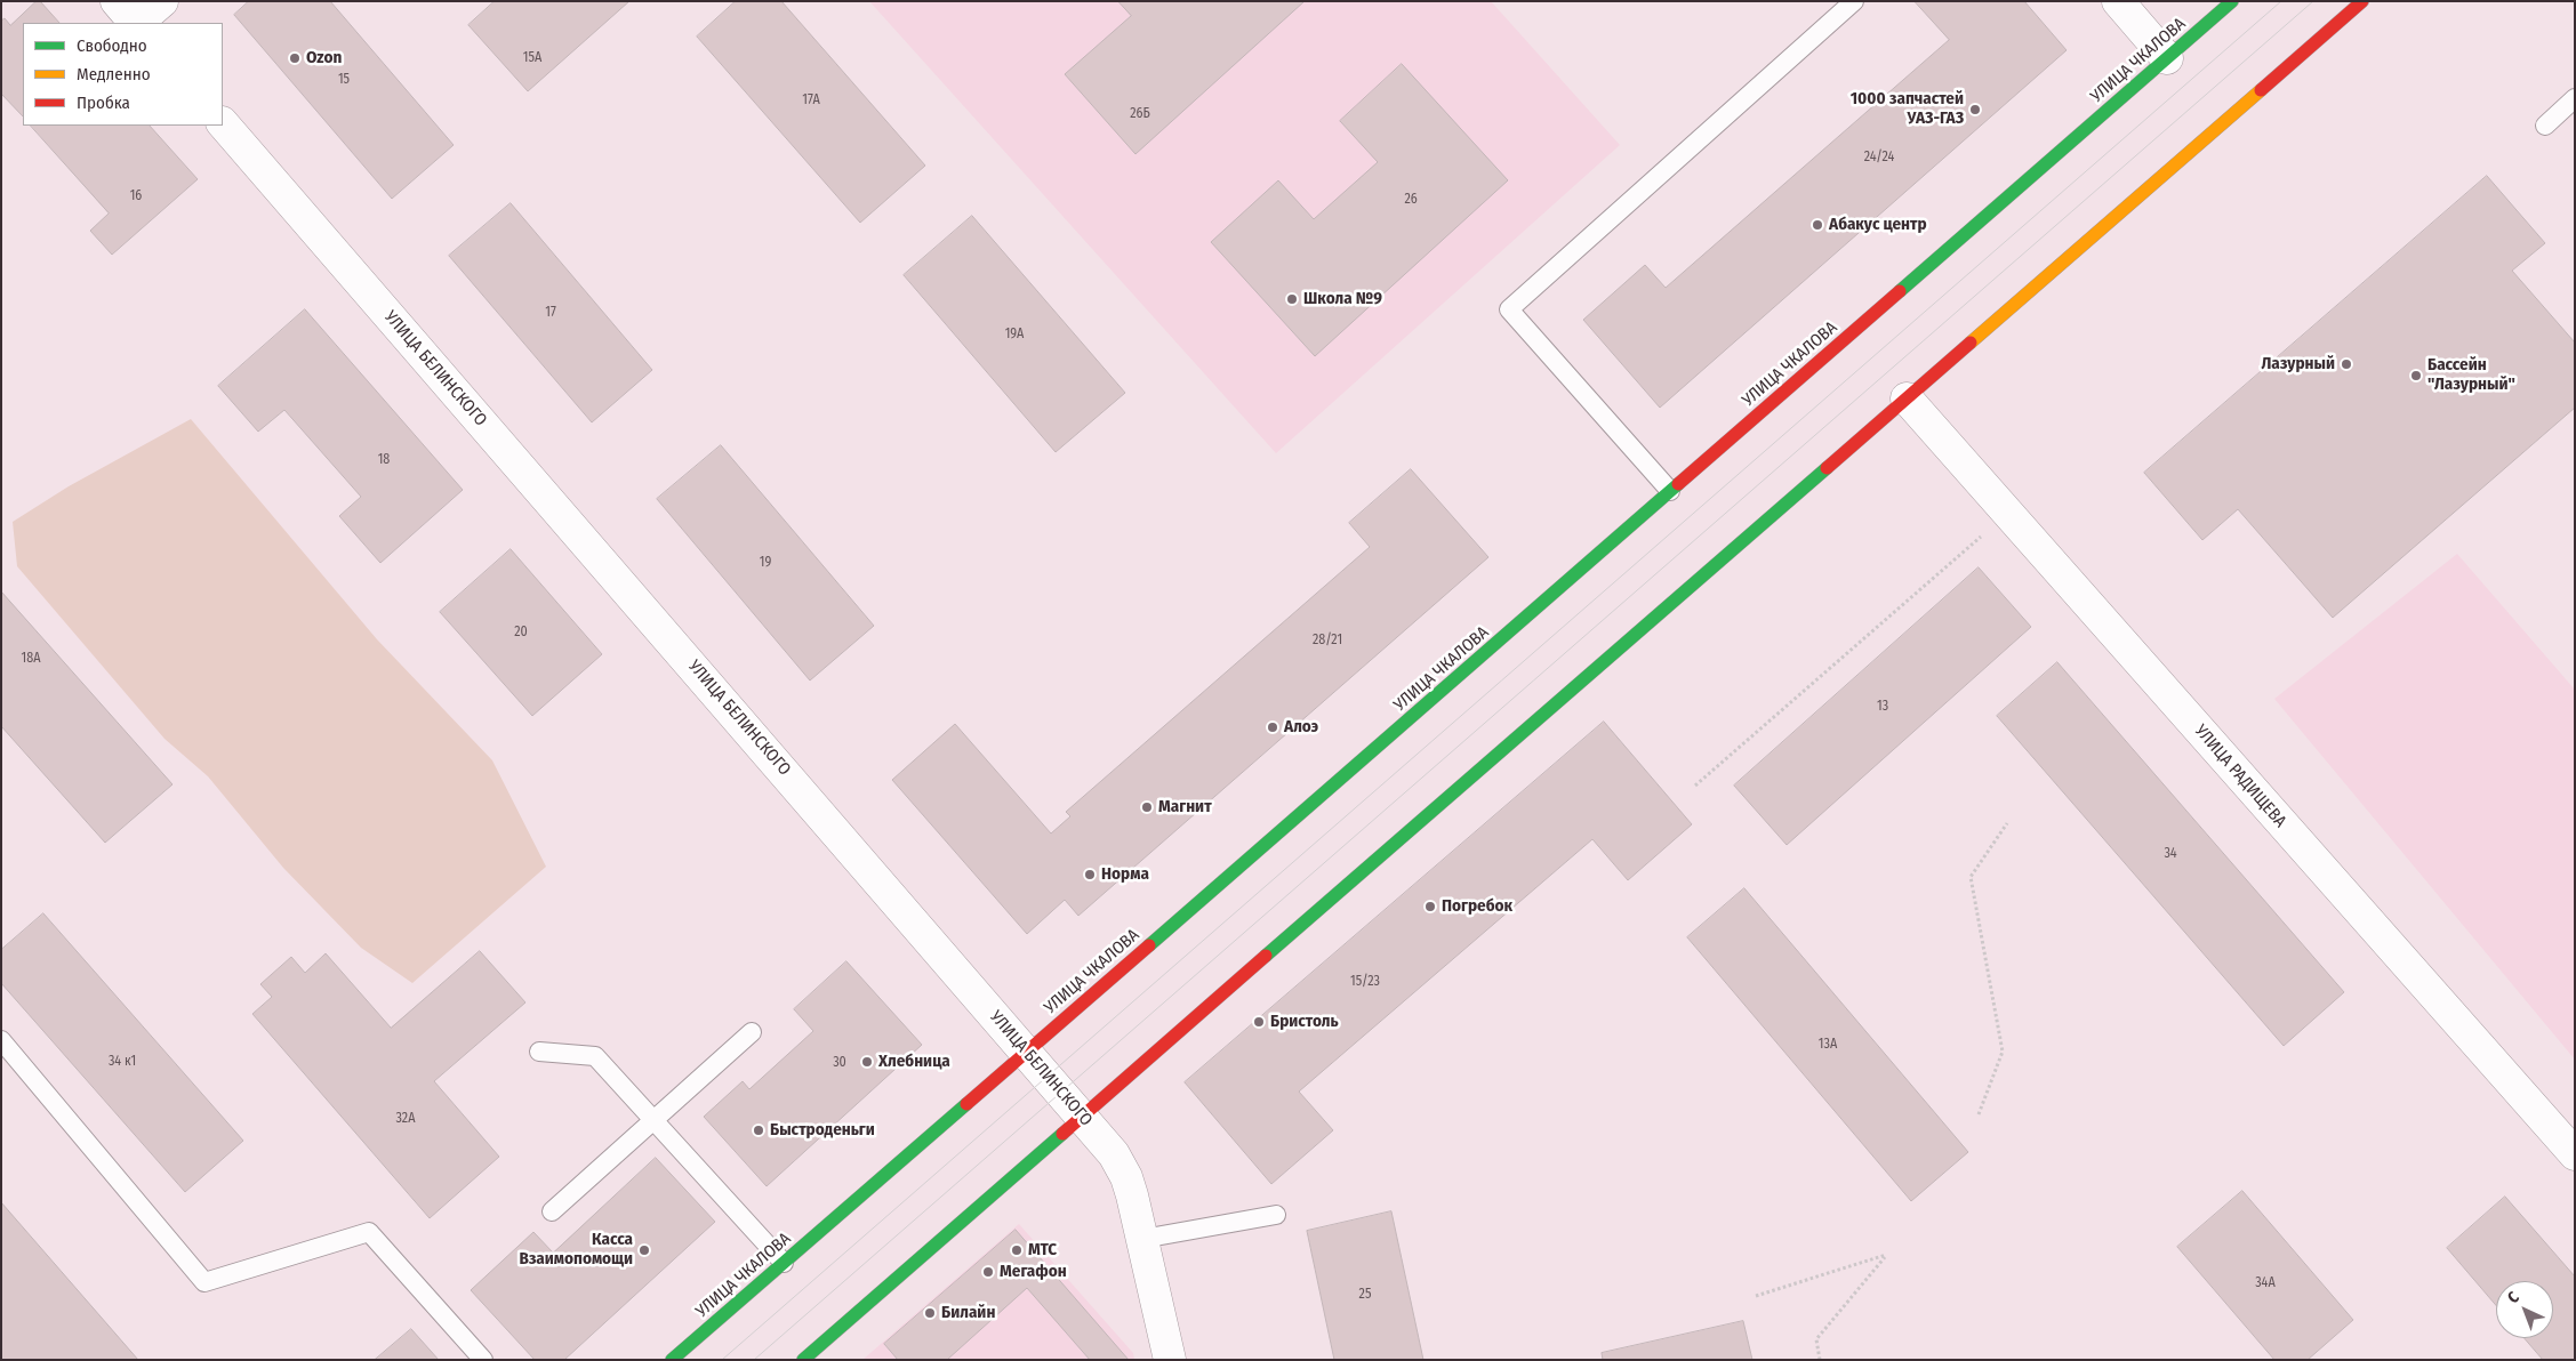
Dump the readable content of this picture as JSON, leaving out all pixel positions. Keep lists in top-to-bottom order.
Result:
{
  "streets": {
    "main road": ["УЛИЦА ЧКАЛОВА"],
    "street": ["УЛИЦА БЕЛИНСКОГО", "УЛИЦА РАДИЩЕВА"]
  },
  "crossings": [
    ["УЛИЦА ЧКАЛОВА", "УЛИЦА БЕЛИНСКОГО"]
  ],
  "places": [
    "Ozon",
    "1000 запчастей УАЗ-ГАЗ",
    "Абакус центр",
    "Школа №9",
    "Лазурный",
    "Бассейн \"Лазурный\"",
    "Алоэ",
    "Магнит",
    "Норма",
    "Погребок",
    "Бристоль",
    "Хлебница",
    "Быстроденьги",
    "Касса Взаимопомощи",
    "МТС",
    "Мегафон",
    "Билайн"
  ],
  "house_numbers": [
    "15А",
    "15",
    "17А",
    "26Б",
    "24/24",
    "16",
    "26",
    "17",
    "19А",
    "18",
    "19",
    "20",
    "28/21",
    "18А",
    "13",
    "34",
    "15/23",
    "13А",
    "34 к1",
    "30",
    "32А",
    "34А",
    "25"
  ],
  "legend": ["Свободно", "Медленно", "Пробка"],
  "north": "top left"
}
